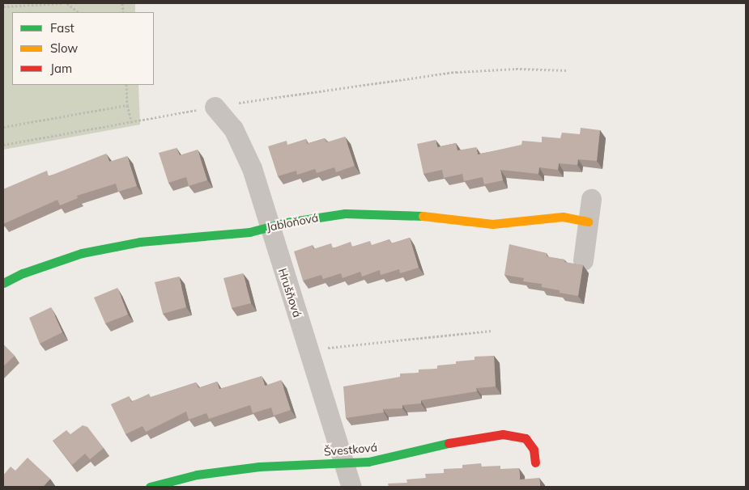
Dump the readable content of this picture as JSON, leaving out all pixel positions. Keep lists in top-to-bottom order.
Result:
{
  "streets": {
    "street": ["Jabloňová", "Hrušňová", "Švestková"]
  },
  "crossings": [
    ["Jabloňová", "Hrušňová"],
    ["Hrušňová", "Švestková"]
  ],
  "legend": ["Fast", "Slow", "Jam"]
}
